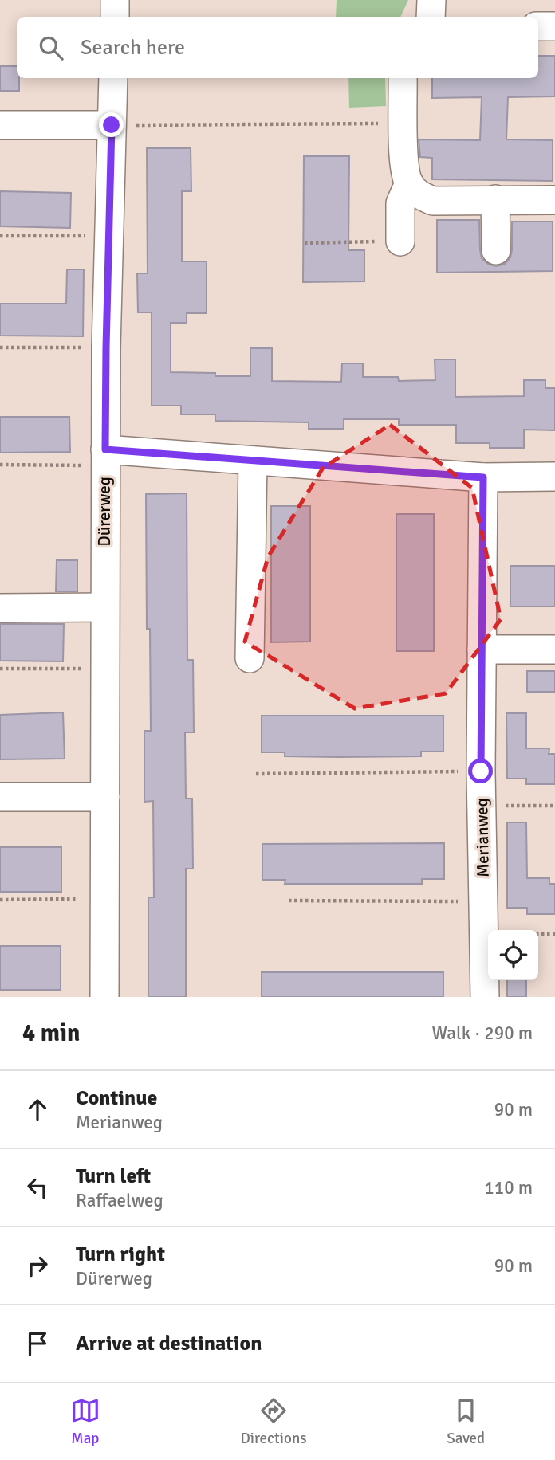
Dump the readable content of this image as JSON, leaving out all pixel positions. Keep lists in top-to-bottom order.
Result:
{
  "streets": {
    "street": ["Dürerweg", "Merianweg"]
  },
  "page": {
    "search": "Search here",
    "heading": ["4 min", "Walk · 290 m"],
    "list": [
      ["Continue", "Merianweg", "90 m"],
      ["Turn left", "Raffaelweg", "110 m"],
      ["Turn right", "Dürerweg", "90 m"],
      "Arrive at destination"
    ],
    "nav": ["Map", "Directions", "Saved"]
  }
}
